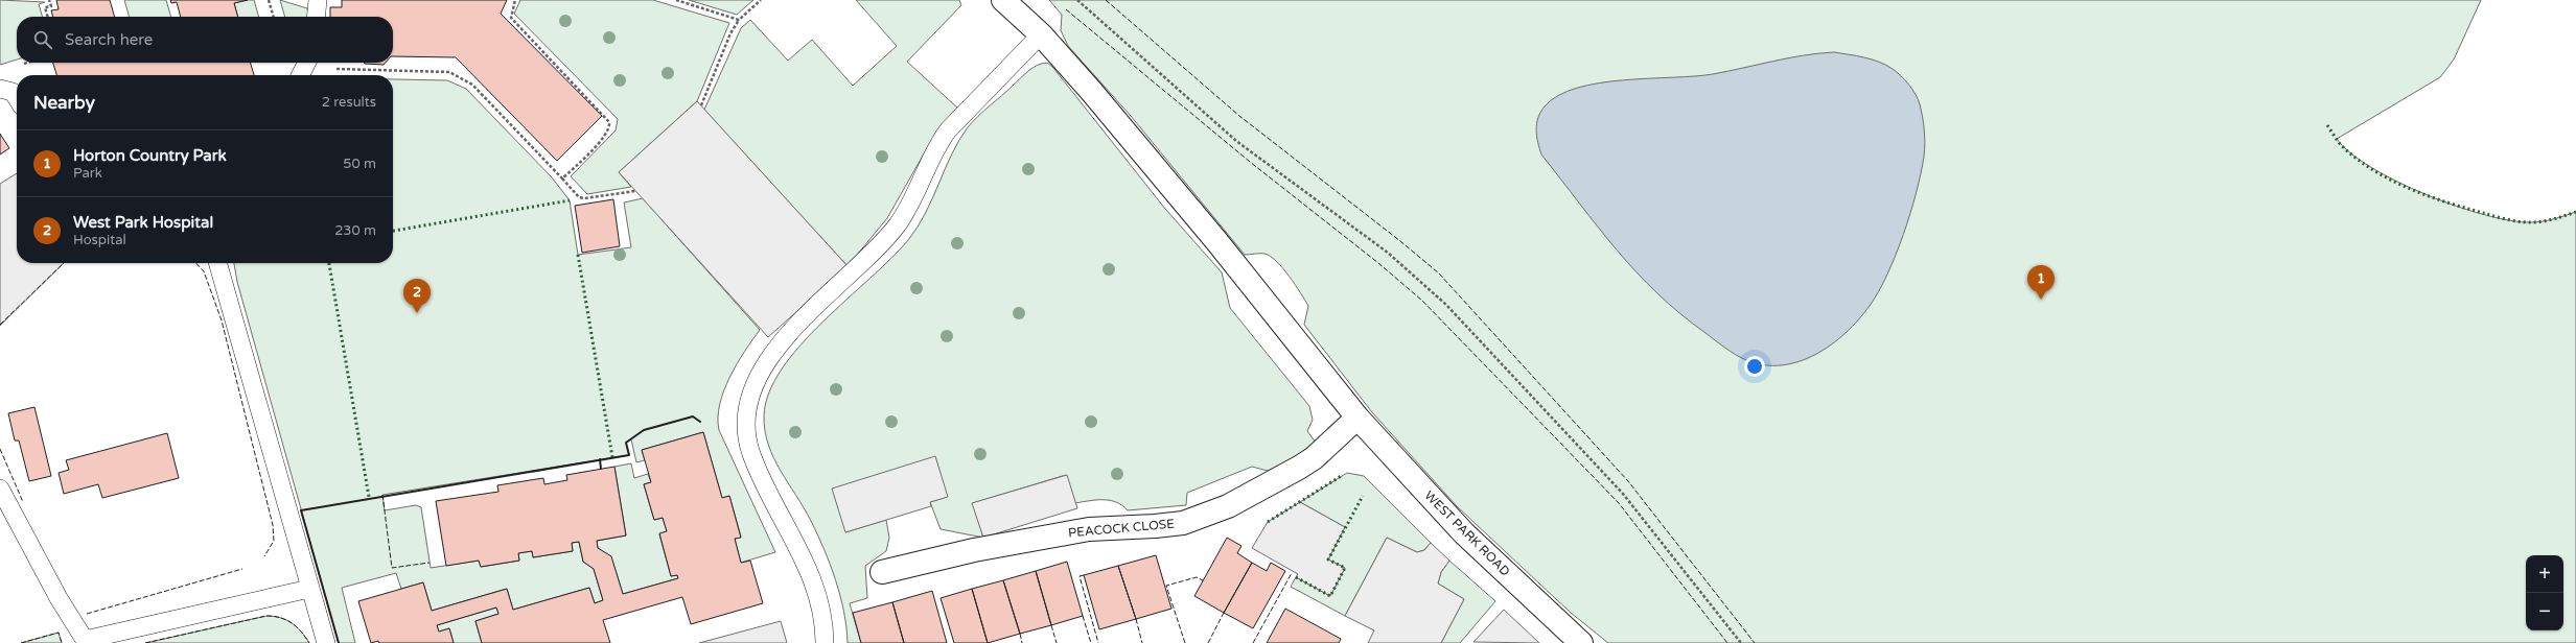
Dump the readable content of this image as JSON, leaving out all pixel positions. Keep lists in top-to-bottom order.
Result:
{
  "streets": {
    "street": ["PEACOCK CLOSE", "WEST PARK ROAD"]
  },
  "crossings": [
    ["PEACOCK CLOSE", "WEST PARK ROAD"]
  ],
  "page": {
    "search": "Search here",
    "heading": ["Nearby", "2 results"],
    "list": [
      {
        "mark": "1",
        "name": "Horton Country Park",
        "note": "Park",
        "value": "50 m"
      },
      {
        "mark": "2",
        "name": "West Park Hospital",
        "note": "Hospital",
        "value": "230 m"
      }
    ],
    "pins": ["1", "2"],
    "map_buttons": ["+", "−"]
  }
}
